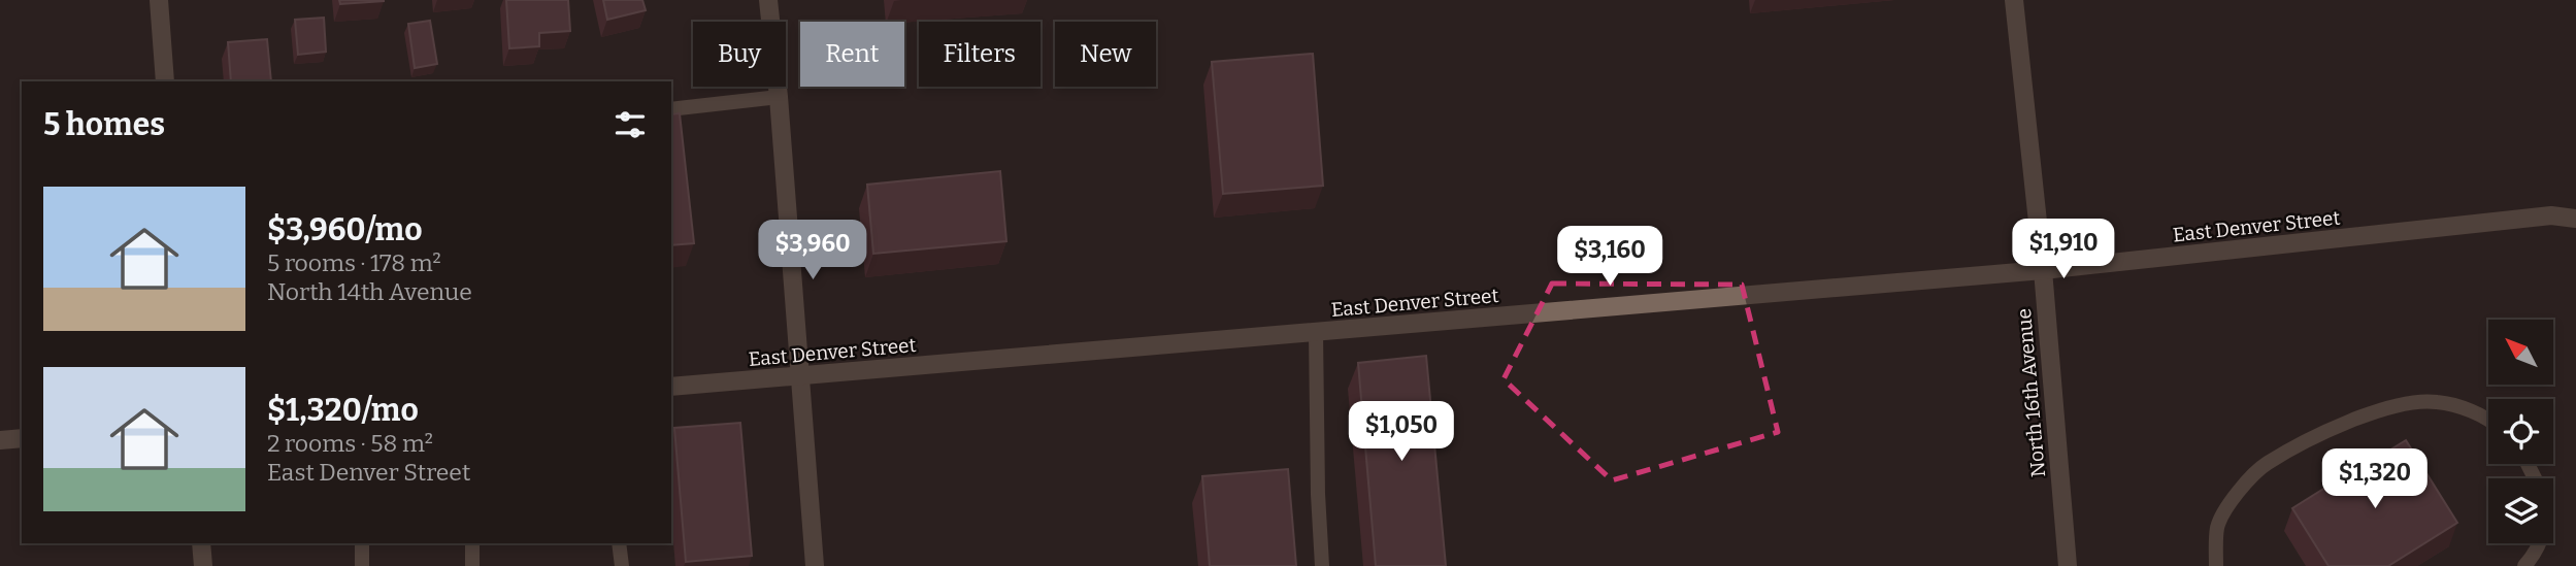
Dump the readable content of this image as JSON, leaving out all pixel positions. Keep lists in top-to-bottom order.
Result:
{
  "streets": {
    "street": ["East Denver Street", "North 16th Avenue"]
  },
  "crossings": [
    ["East Denver Street", "North 16th Avenue"]
  ],
  "north": "top left",
  "page": {
    "chip": [
      "Buy",
      "Rent",
      "Filters",
      "New"
    ],
    "heading": "5 homes",
    "list": [
      {
        "name": "$3,960/mo",
        "note": "5 rooms · 178 m² · North 14th Avenue"
      },
      {
        "name": "$1,320/mo",
        "note": "2 rooms · 58 m² · East Denver Street"
      }
    ],
    "price": [
      "$1,910",
      "$3,960",
      "$3,160",
      "$1,050",
      "$1,320"
    ]
  }
}
